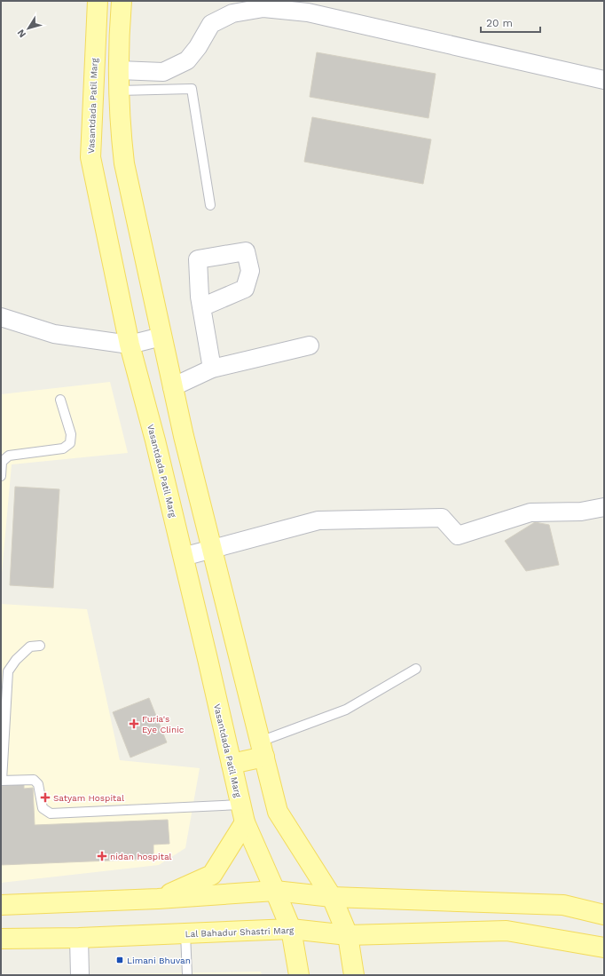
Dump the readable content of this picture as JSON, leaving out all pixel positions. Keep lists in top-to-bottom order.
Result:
{
  "streets": {
    "main road": ["Vasantdada Patil Marg", "Lal Bahadur Shastri Marg"]
  },
  "crossings": [
    ["Vasantdada Patil Marg", "Lal Bahadur Shastri Marg"]
  ],
  "places": {
    "health": ["Furia's Eye Clinic", "Satyam Hospital", "nidan hospital"],
    "transit": ["Limani Bhuvan"]
  },
  "scale_bar": "20 m",
  "north": "bottom left"
}
